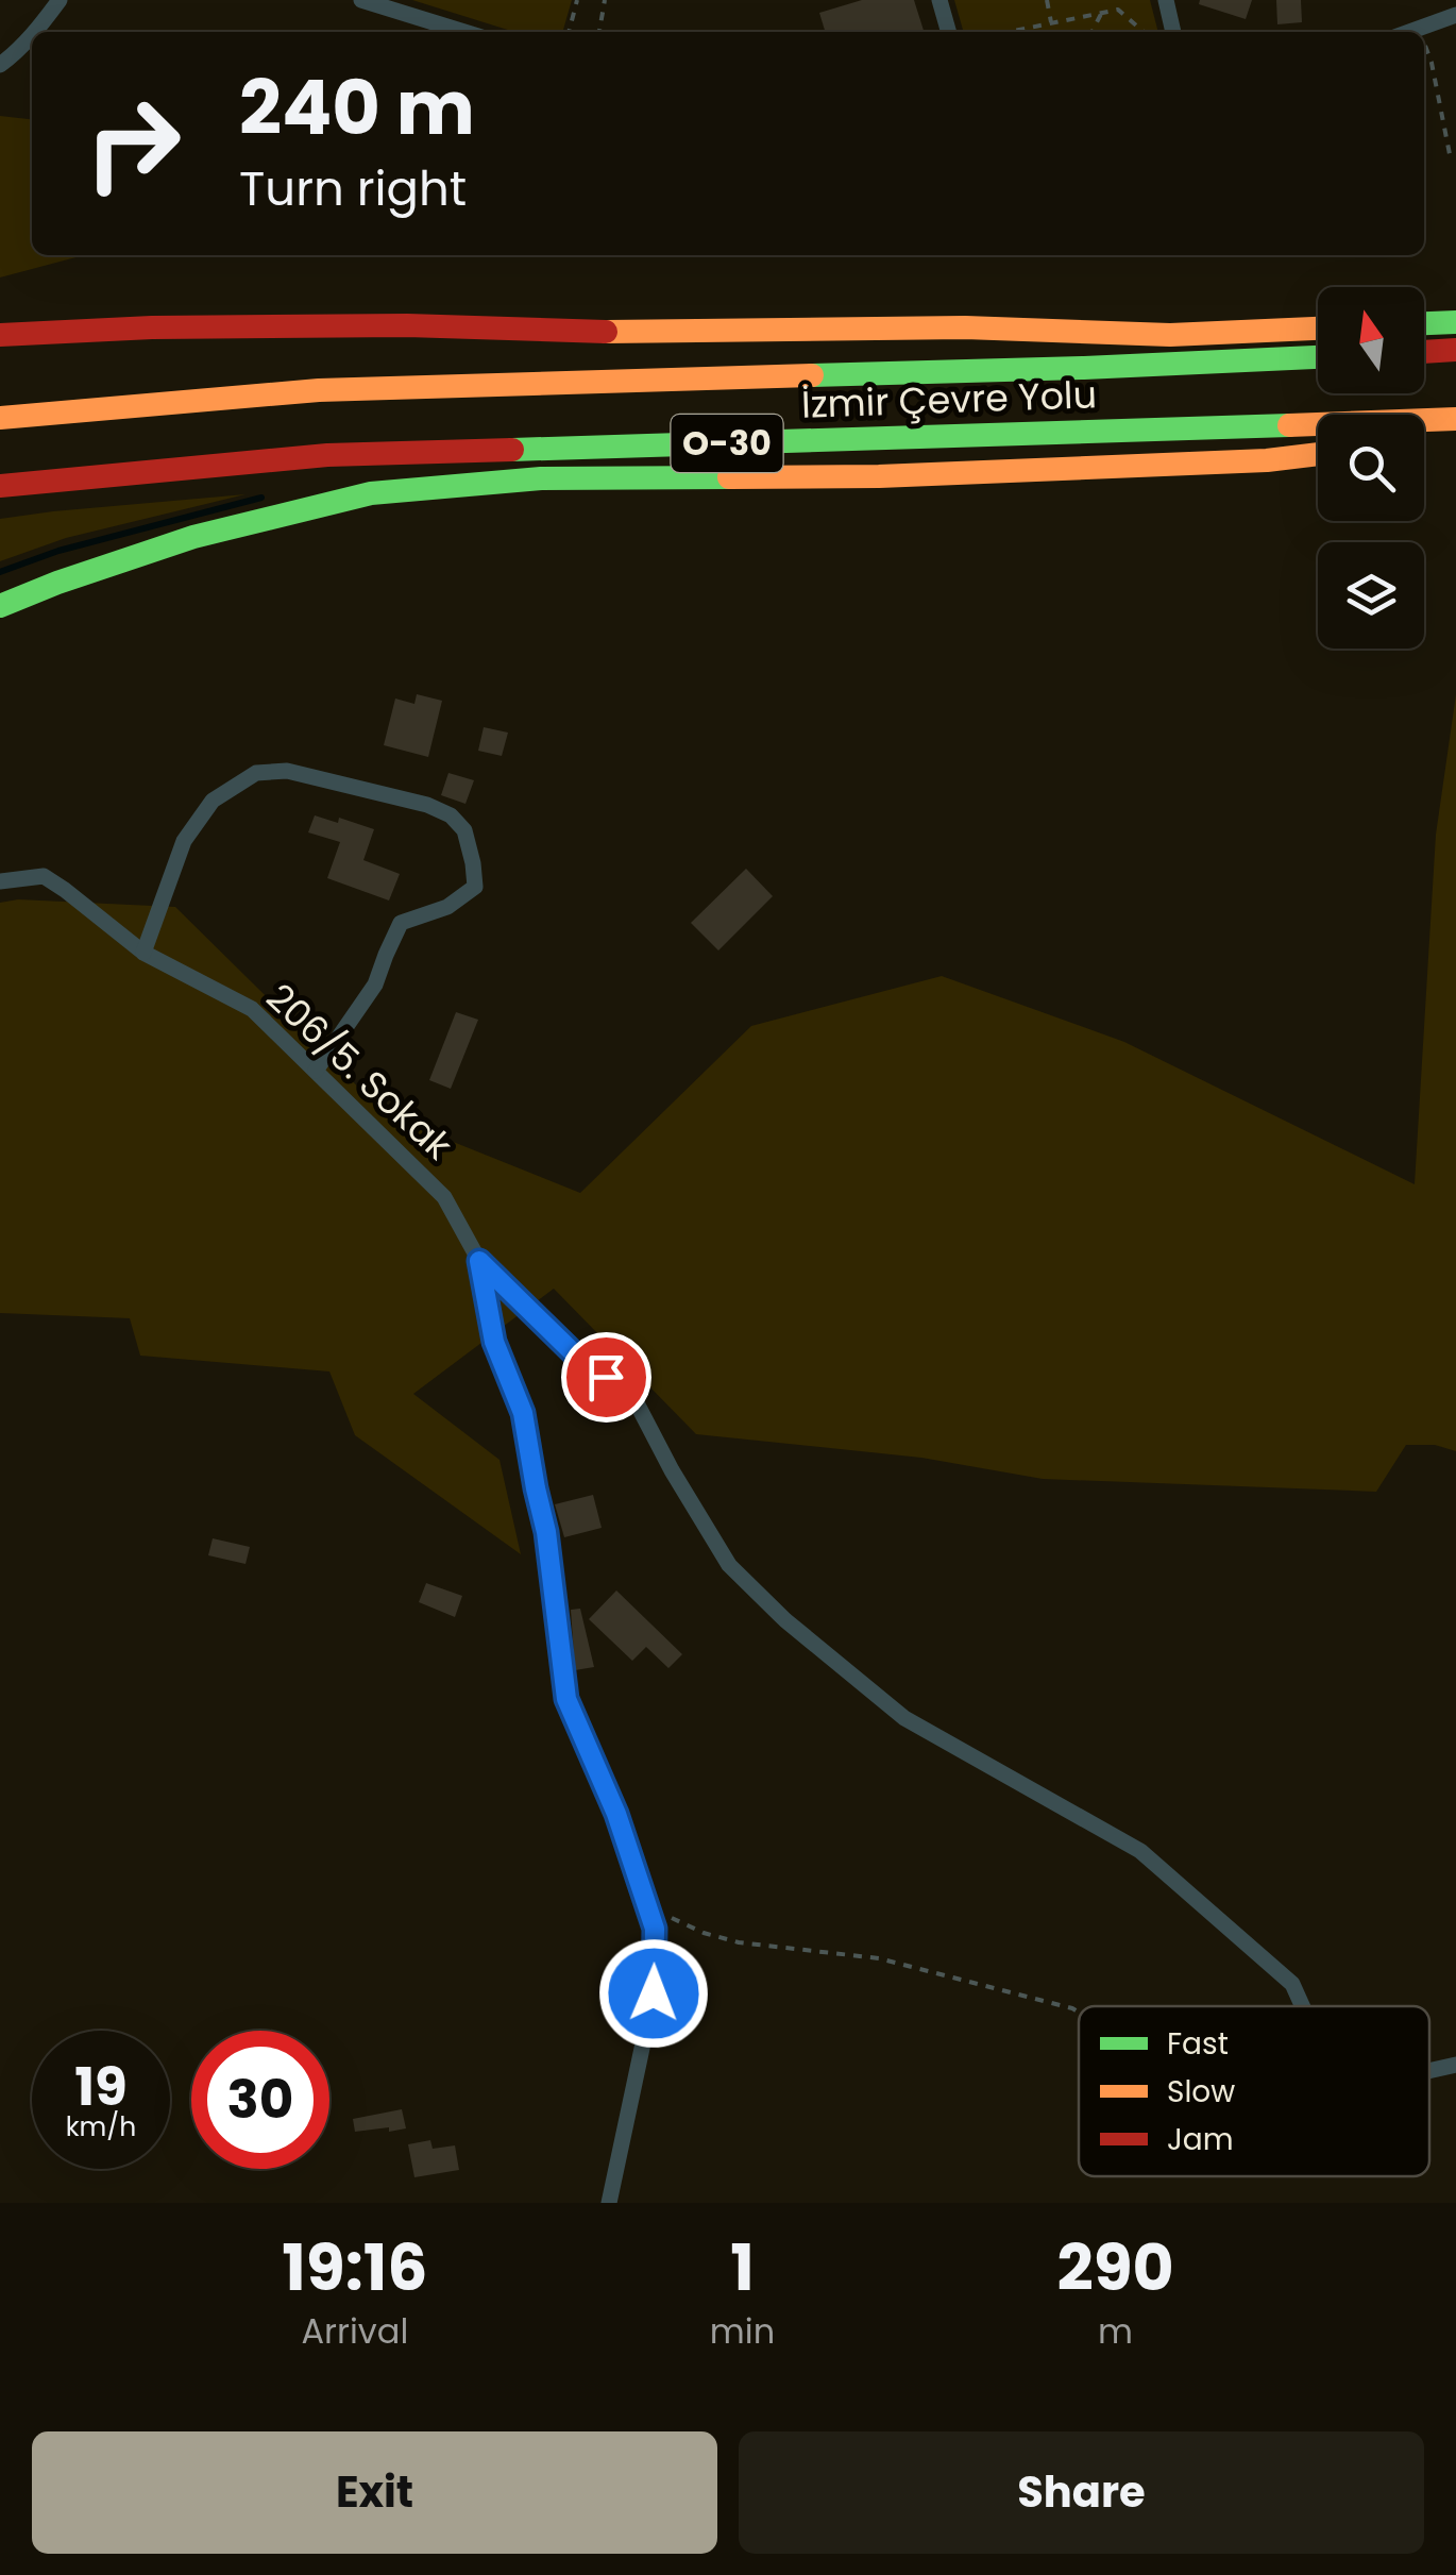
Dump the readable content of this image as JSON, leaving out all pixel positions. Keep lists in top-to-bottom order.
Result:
{
  "streets": {
    "highway": ["İzmir Çevre Yolu", "O-30"],
    "street": ["206/5. Sokak"]
  },
  "legend": ["Fast", "Slow", "Jam"],
  "north": "top",
  "page": {
    "turn": ["240 m", "Turn right"],
    "speed": "19 km/h",
    "limit": "30",
    "eta": [
      "19:16",
      "Arrival",
      "1",
      "min",
      "290",
      "m"
    ],
    "buttons": ["Exit", "Share"]
  }
}
